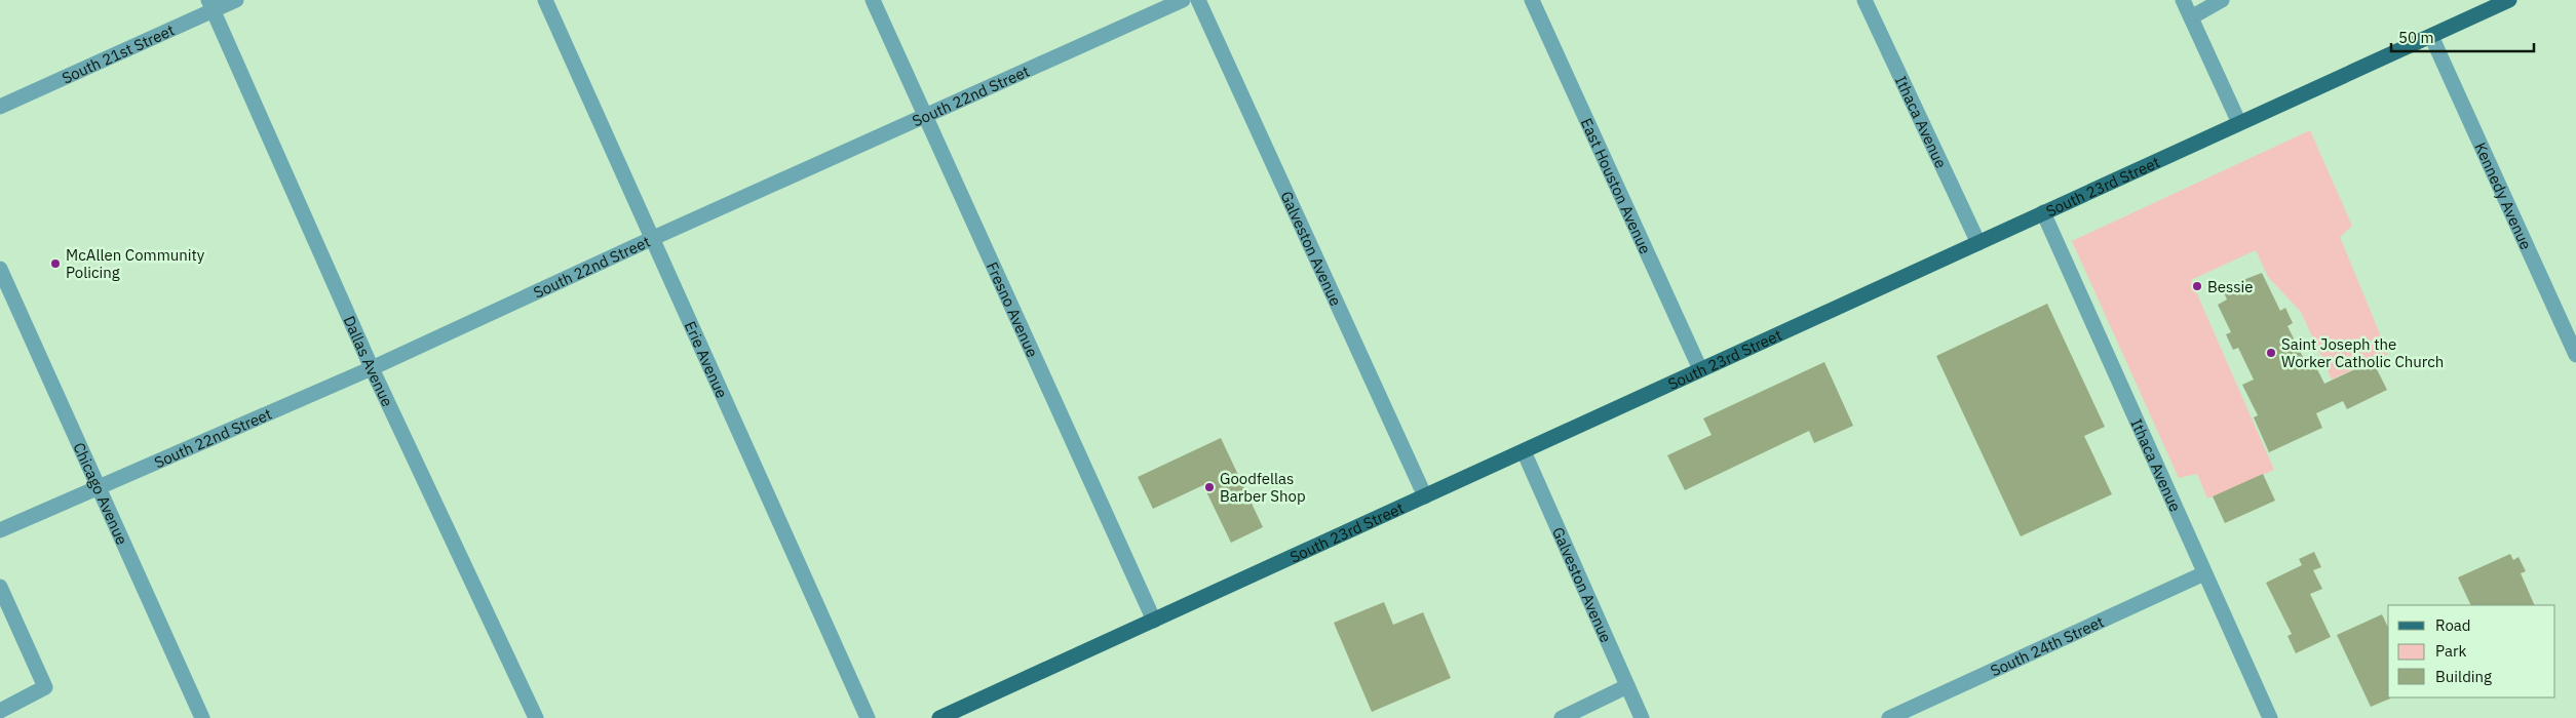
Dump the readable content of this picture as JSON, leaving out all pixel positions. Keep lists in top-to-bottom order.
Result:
{
  "streets": {
    "main road": ["South 23rd Street"],
    "street": [
      "South 21st Street",
      "South 22nd Street",
      "Ithaca Avenue",
      "East Houston Avenue",
      "Kennedy Avenue",
      "Galveston Avenue",
      "Fresno Avenue",
      "Erie Avenue",
      "Dallas Avenue",
      "Chicago Avenue",
      "South 24th Street"
    ]
  },
  "crossings": [
    ["South 21st Street", "Dallas Avenue"],
    ["South 22nd Street", "Fresno Avenue"],
    ["South 22nd Street", "Erie Avenue"],
    ["South 22nd Street", "Dallas Avenue"],
    ["South 22nd Street", "Chicago Avenue"],
    ["Ithaca Avenue", "South 23rd Street"],
    ["Ithaca Avenue", "South 24th Street"],
    ["East Houston Avenue", "South 23rd Street"],
    ["South 23rd Street", "Kennedy Avenue"],
    ["South 23rd Street", "Galveston Avenue"],
    ["South 23rd Street", "Fresno Avenue"]
  ],
  "places": [
    "McAllen Community Policing",
    "Bessie",
    "Saint Joseph the Worker Catholic Church",
    "Goodfellas Barber Shop"
  ],
  "legend": ["Road", "Park", "Building"],
  "scale_bar": "50 m"
}
